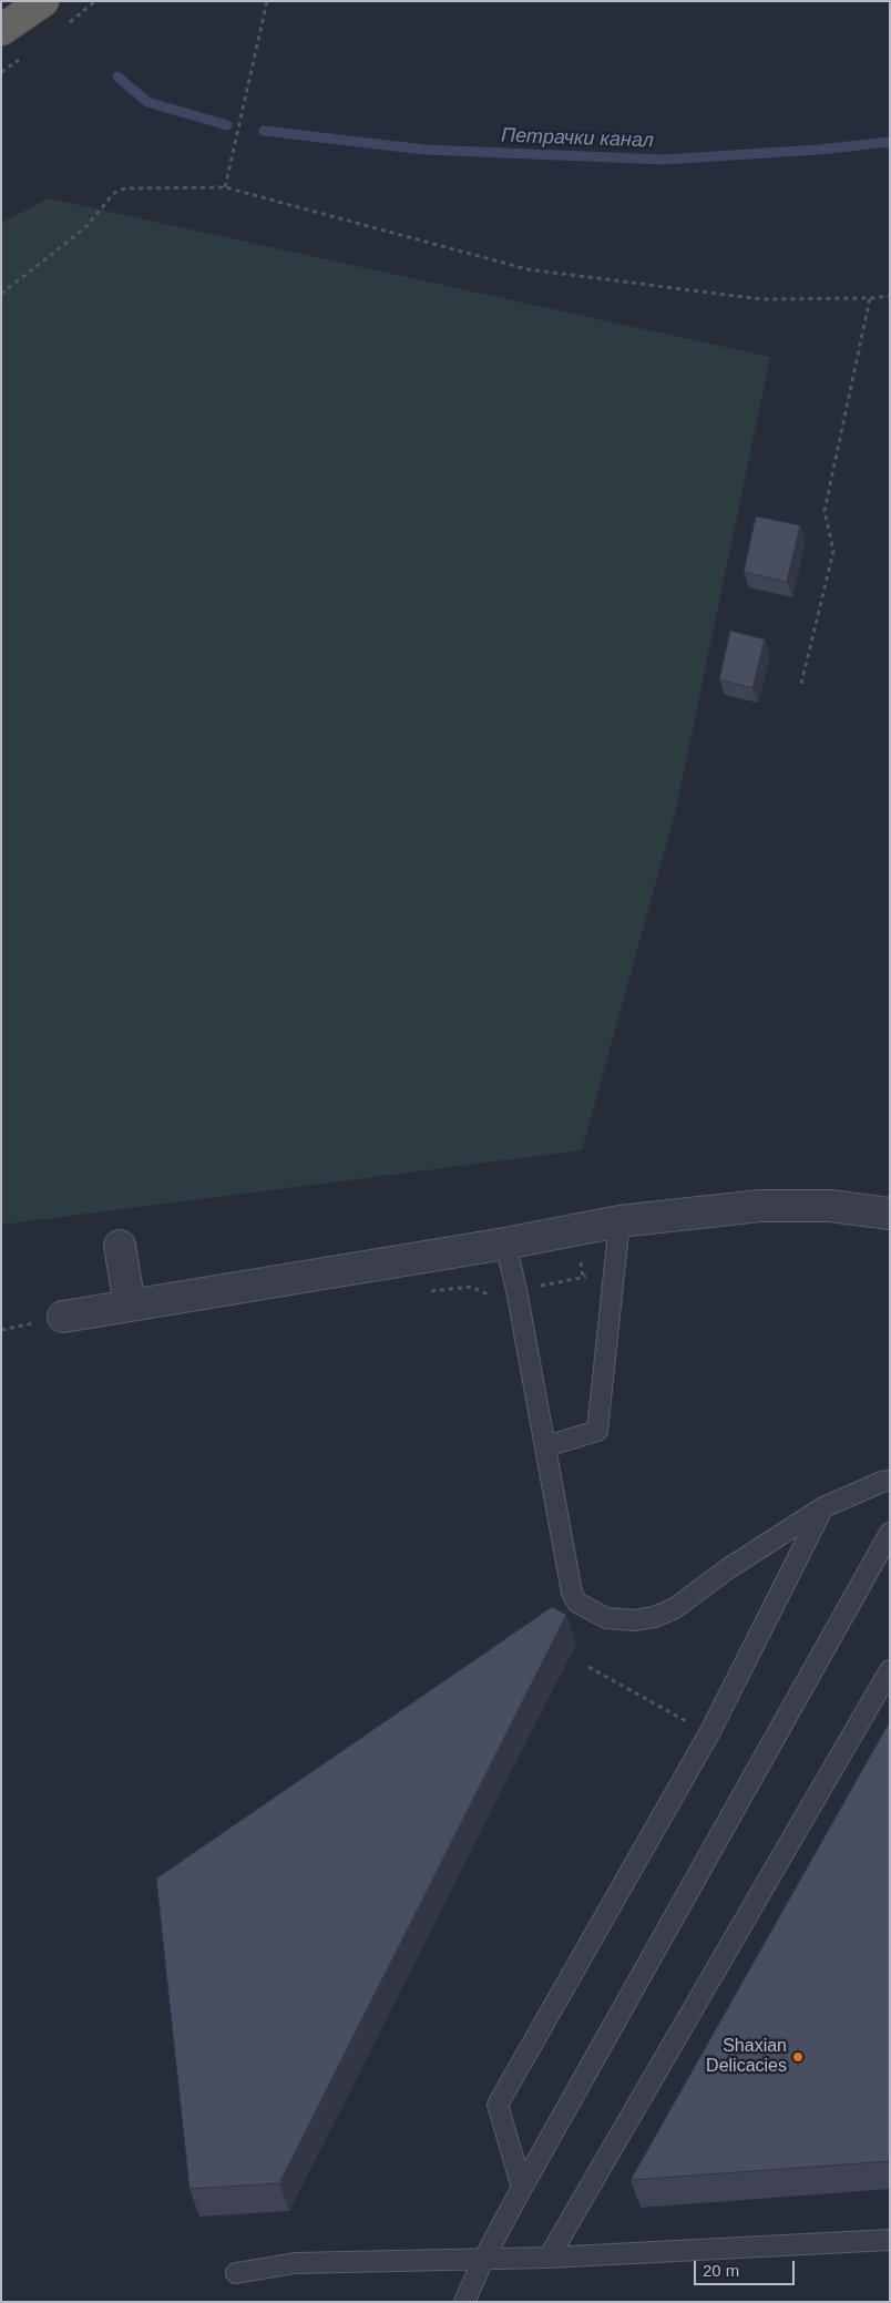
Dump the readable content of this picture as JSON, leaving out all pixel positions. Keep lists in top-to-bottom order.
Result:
{
  "water": ["Петрачки канал"],
  "places": ["Shaxian Delicacies"],
  "scale_bar": "20 m"
}
